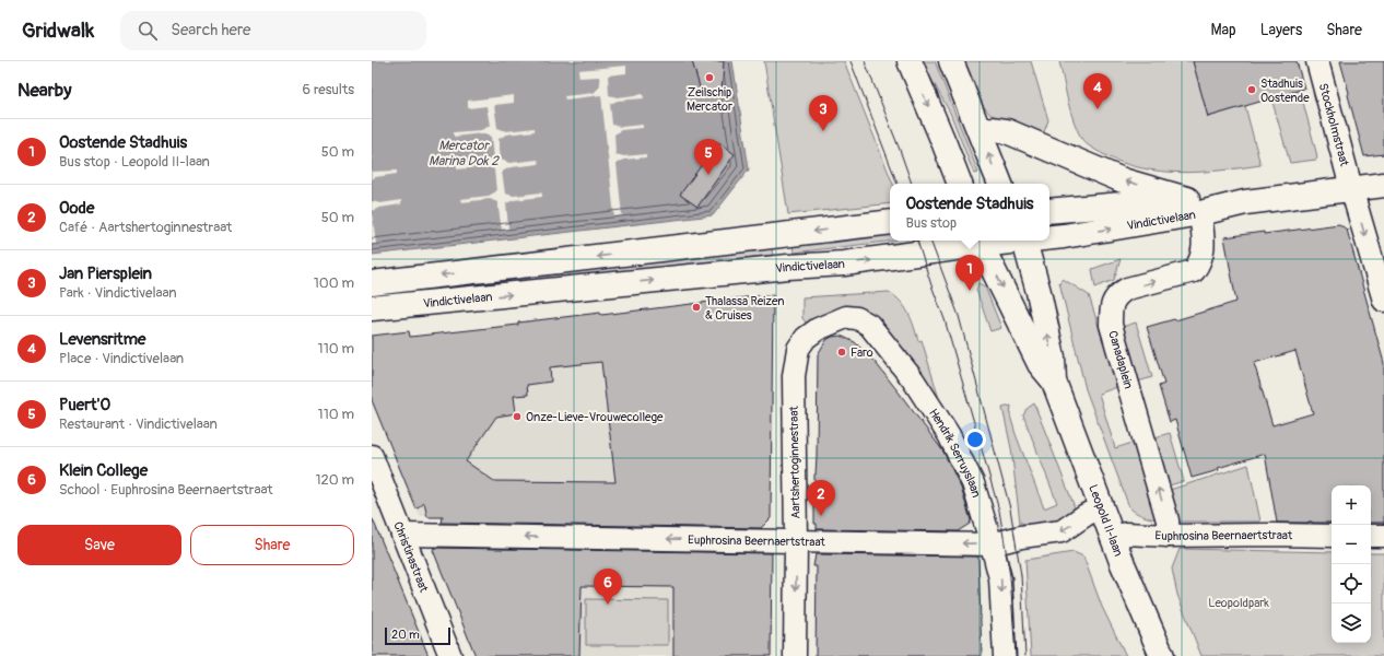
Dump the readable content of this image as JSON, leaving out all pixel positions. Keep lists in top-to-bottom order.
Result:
{
  "streets": {
    "street": [
      "Stockholmstraat",
      "Vindictivelaan",
      "Canadaplein",
      "Hendrik Serruyslaan",
      "Aartshertoginnestraat",
      "Leopold II-laan",
      "Euphrosina Beernaertstraat",
      "Christinastraat"
    ]
  },
  "crossings": [
    ["Stockholmstraat", "Vindictivelaan"],
    ["Vindictivelaan", "Canadaplein"],
    ["Vindictivelaan", "Leopold II-laan"],
    ["Canadaplein", "Euphrosina Beernaertstraat"],
    ["Hendrik Serruyslaan", "Aartshertoginnestraat"],
    ["Hendrik Serruyslaan", "Euphrosina Beernaertstraat"],
    ["Aartshertoginnestraat", "Euphrosina Beernaertstraat"],
    ["Leopold II-laan", "Euphrosina Beernaertstraat"],
    ["Euphrosina Beernaertstraat", "Christinastraat"]
  ],
  "one_way": ["Stockholmstraat", "Canadaplein", "Euphrosina Beernaertstraat"],
  "water": ["Mercator Marina Dok 2"],
  "parks": ["Leopoldpark"],
  "places": [
    "Zeilschip Mercator",
    "Stadhuis Oostende",
    "Thalassa Reizen & Cruises",
    "Faro",
    "Onze-Lieve-Vrouwecollege"
  ],
  "scale_bar": "20 m",
  "page": {
    "header": "Gridwalk",
    "search": "Search here",
    "nav": ["Map", "Layers", "Share"],
    "heading": ["Nearby", "6 results"],
    "pins": [
      "4",
      "3",
      "5",
      "1",
      "2",
      "6"
    ],
    "list": [
      {
        "mark": "1",
        "name": "Oostende Stadhuis",
        "note": "Bus stop · Leopold II-laan",
        "value": "50 m"
      },
      {
        "mark": "2",
        "name": "Oode",
        "note": "Café · Aartshertoginnestraat",
        "value": "50 m"
      },
      {
        "mark": "3",
        "name": "Jan Piersplein",
        "note": "Park · Vindictivelaan",
        "value": "100 m"
      },
      {
        "mark": "4",
        "name": "Levensritme",
        "note": "Place · Vindictivelaan",
        "value": "110 m"
      },
      {
        "mark": "5",
        "name": "Puert'O",
        "note": "Restaurant · Vindictivelaan",
        "value": "110 m"
      },
      {
        "mark": "6",
        "name": "Klein College",
        "note": "School · Euphrosina Beernaertstraat",
        "value": "120 m"
      }
    ],
    "popup": ["Oostende Stadhuis", "Bus stop"],
    "map_buttons": ["+", "−"],
    "buttons": ["Save", "Share"],
    "scale": "20 m"
  }
}
